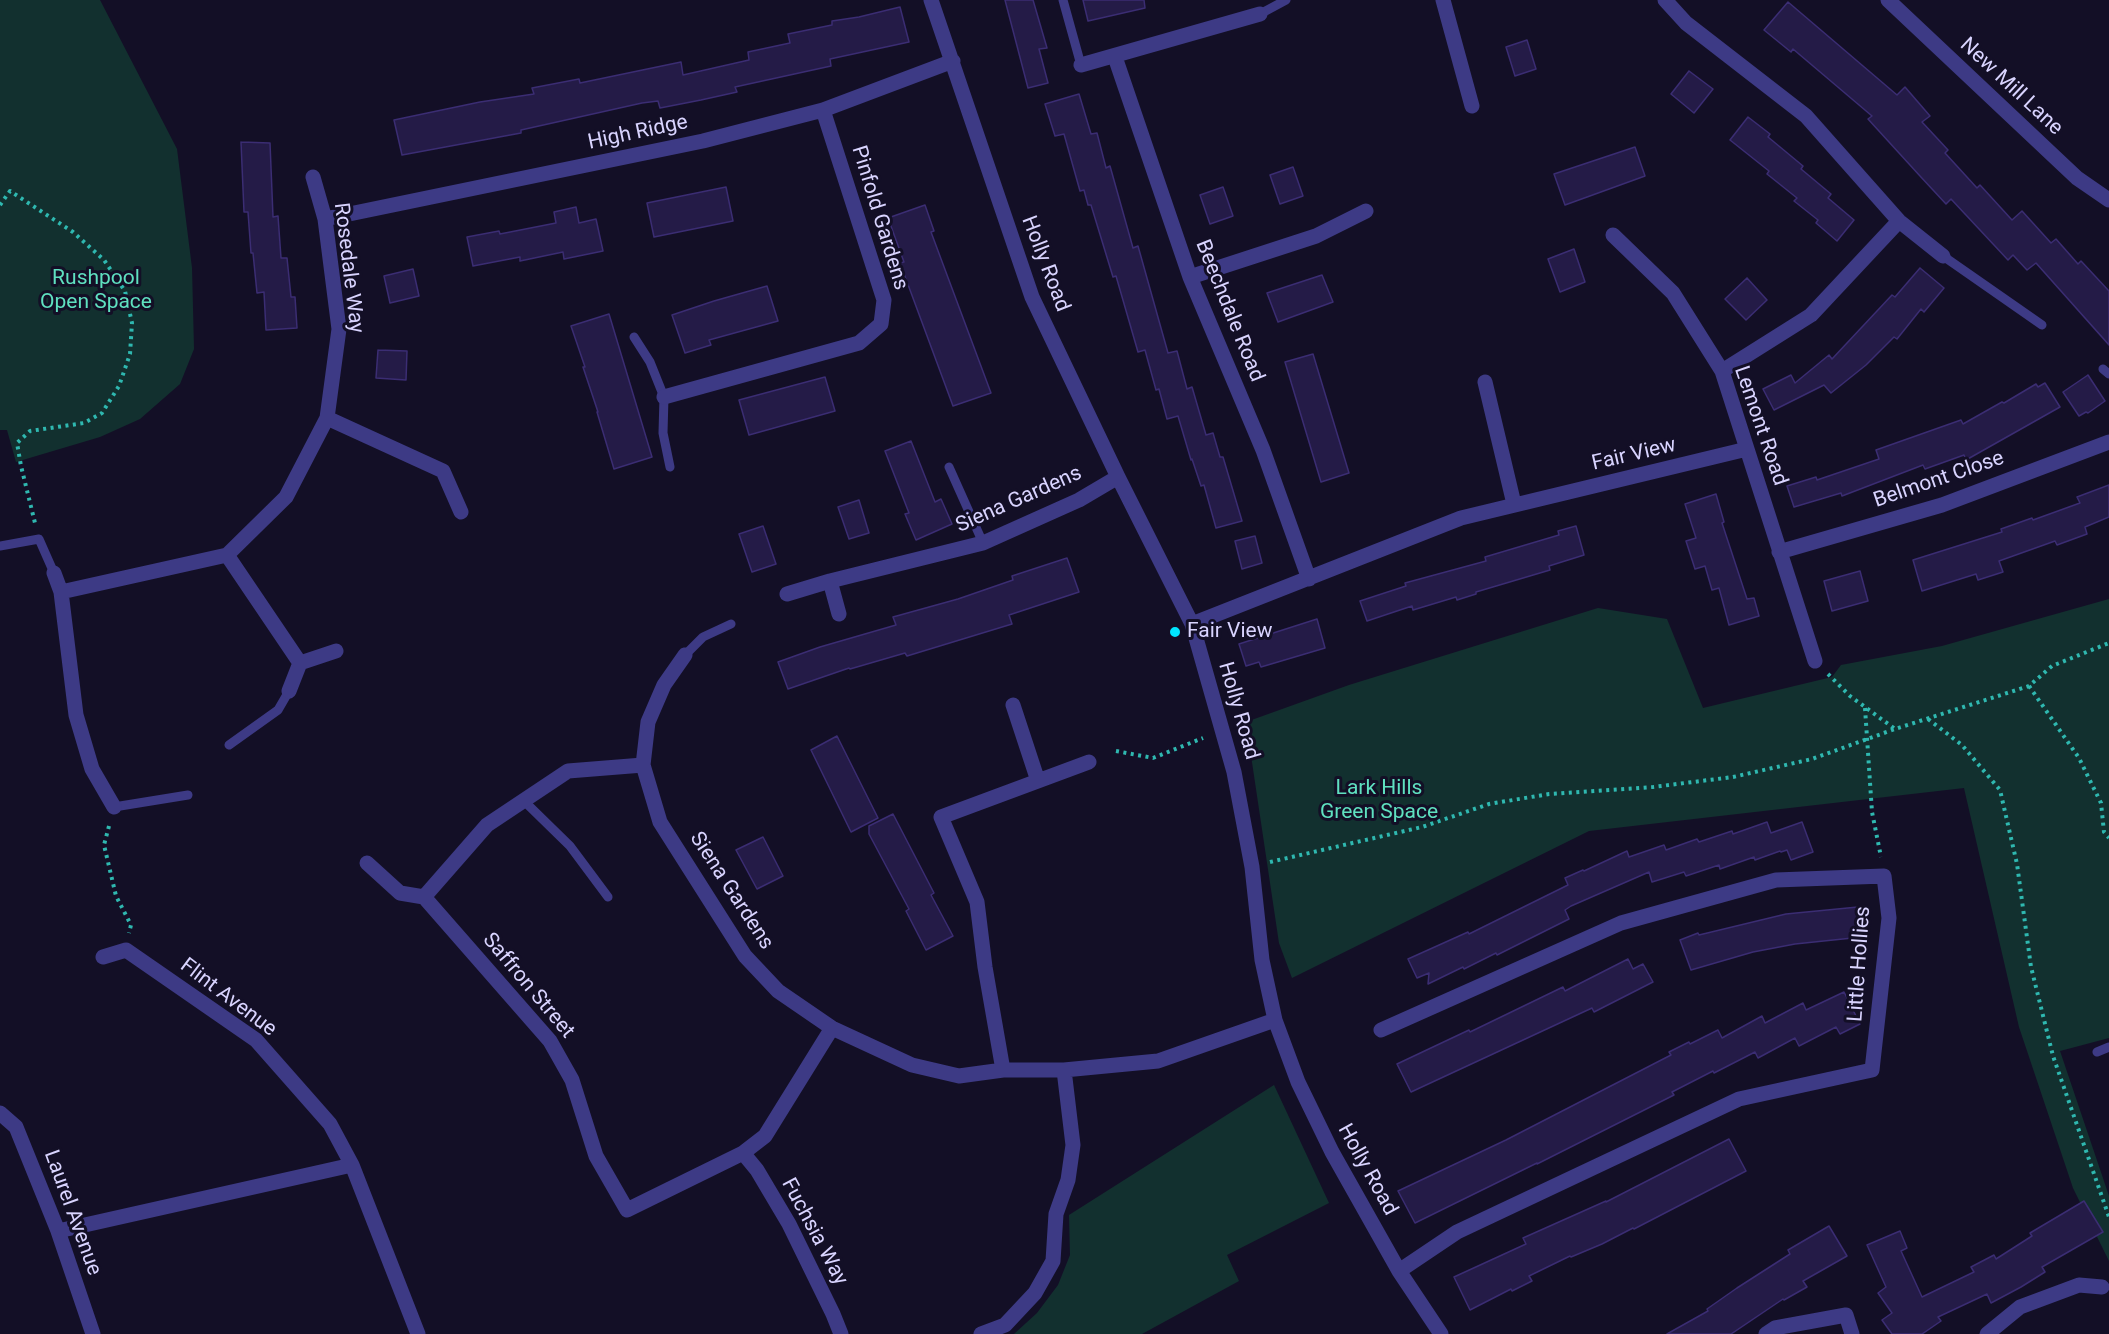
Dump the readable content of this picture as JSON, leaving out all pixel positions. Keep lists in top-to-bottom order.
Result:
{
  "streets": {
    "street": [
      "New Mill Lane",
      "High Ridge",
      "Pinfold Gardens",
      "Holly Road",
      "Rosedale Way",
      "Beechdale Road",
      "Lemont Road",
      "Fair View",
      "Belmont Close",
      "Siena Gardens",
      "Little Hollies",
      "Saffron Street",
      "Flint Avenue",
      "Laurel Avenue",
      "Fuchsia Way"
    ]
  },
  "crossings": [
    ["High Ridge", "Pinfold Gardens"],
    ["High Ridge", "Holly Road"],
    ["High Ridge", "Rosedale Way"],
    ["Holly Road", "Fair View"],
    ["Holly Road", "Siena Gardens"],
    ["Holly Road", "Little Hollies"],
    ["Beechdale Road", "Fair View"],
    ["Lemont Road", "Fair View"],
    ["Lemont Road", "Belmont Close"],
    ["Saffron Street", "Fuchsia Way"]
  ],
  "parks": ["Rushpool Open Space", "Lark Hills Green Space"],
  "places": ["Fair View"]
}
